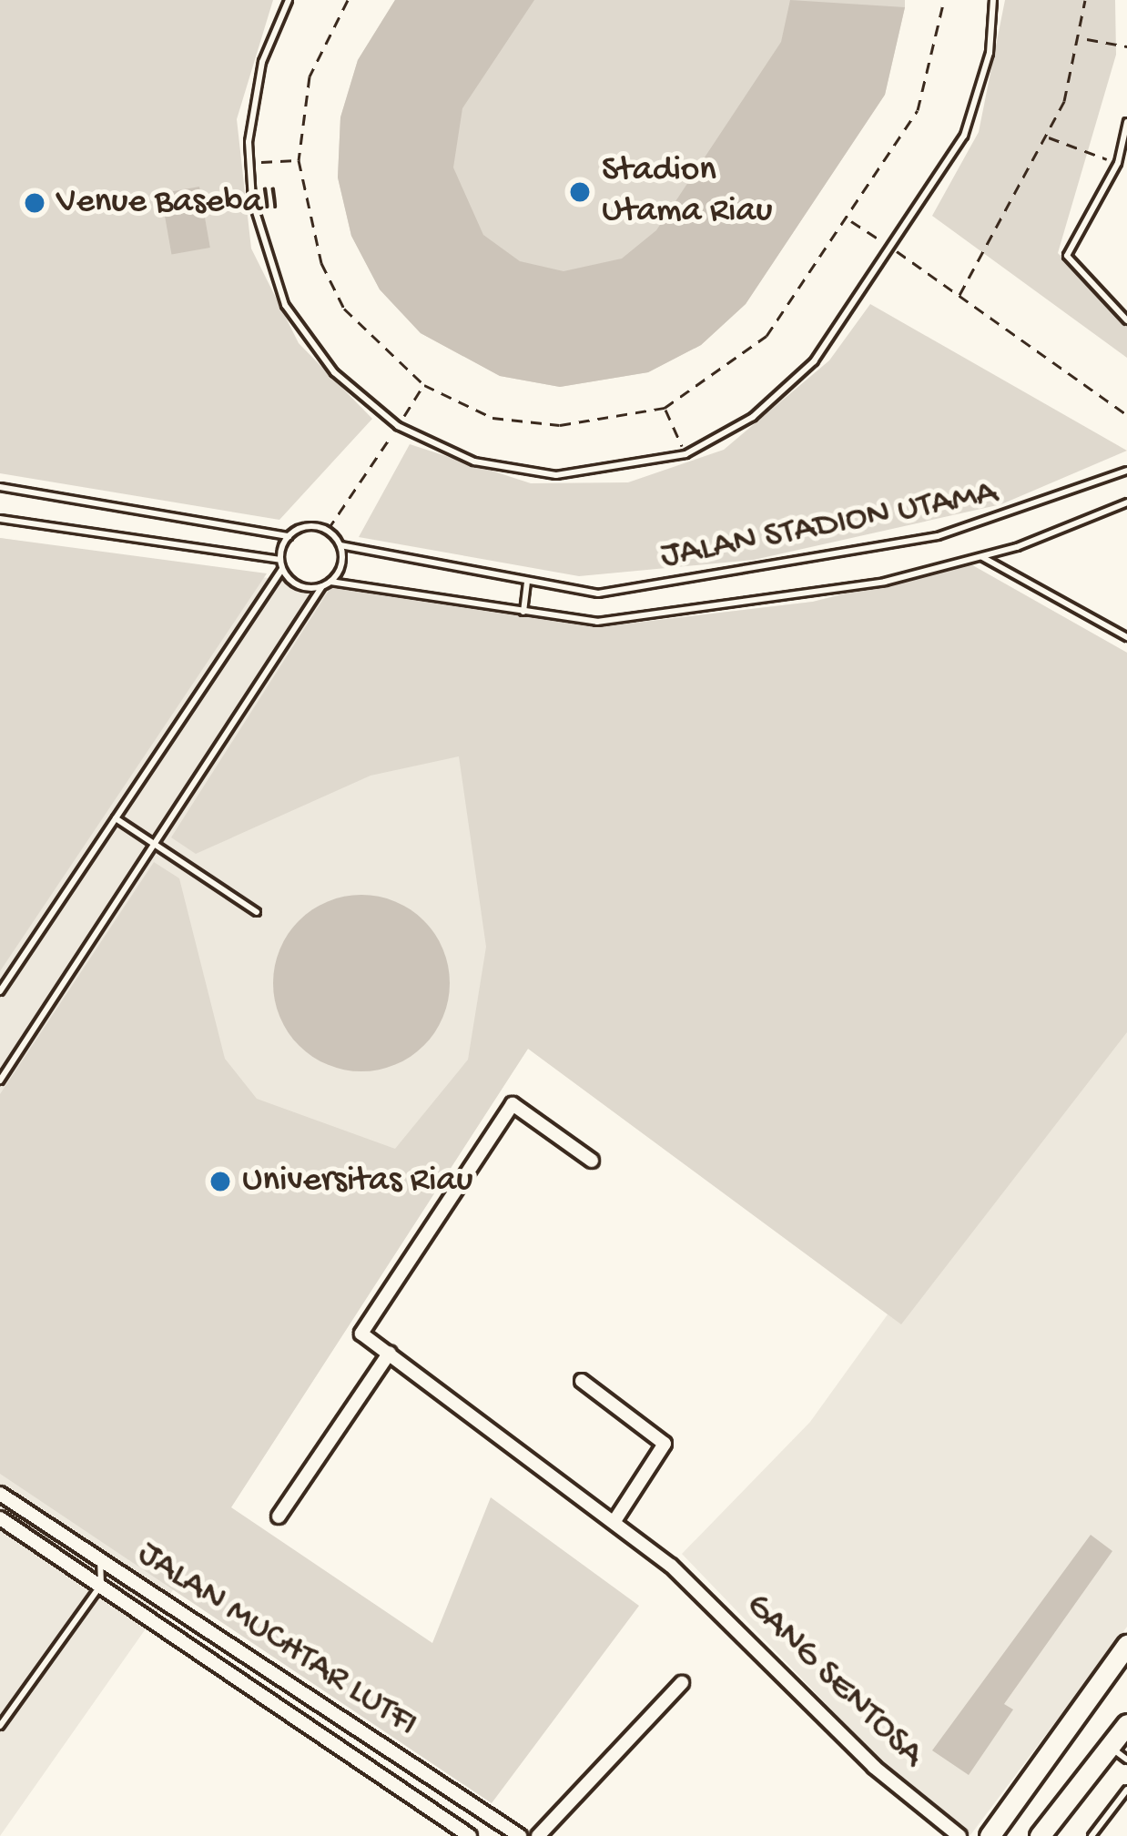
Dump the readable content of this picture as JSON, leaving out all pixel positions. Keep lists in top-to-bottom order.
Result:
{
  "streets": {
    "street": ["JALAN MUCHTAR LUTFI", "GANG SENTOSA"],
    "lane": ["JALAN STADION UTAMA"]
  },
  "places": ["Stadion Utama Riau", "Venue Baseball", "Universitas Riau"]
}
